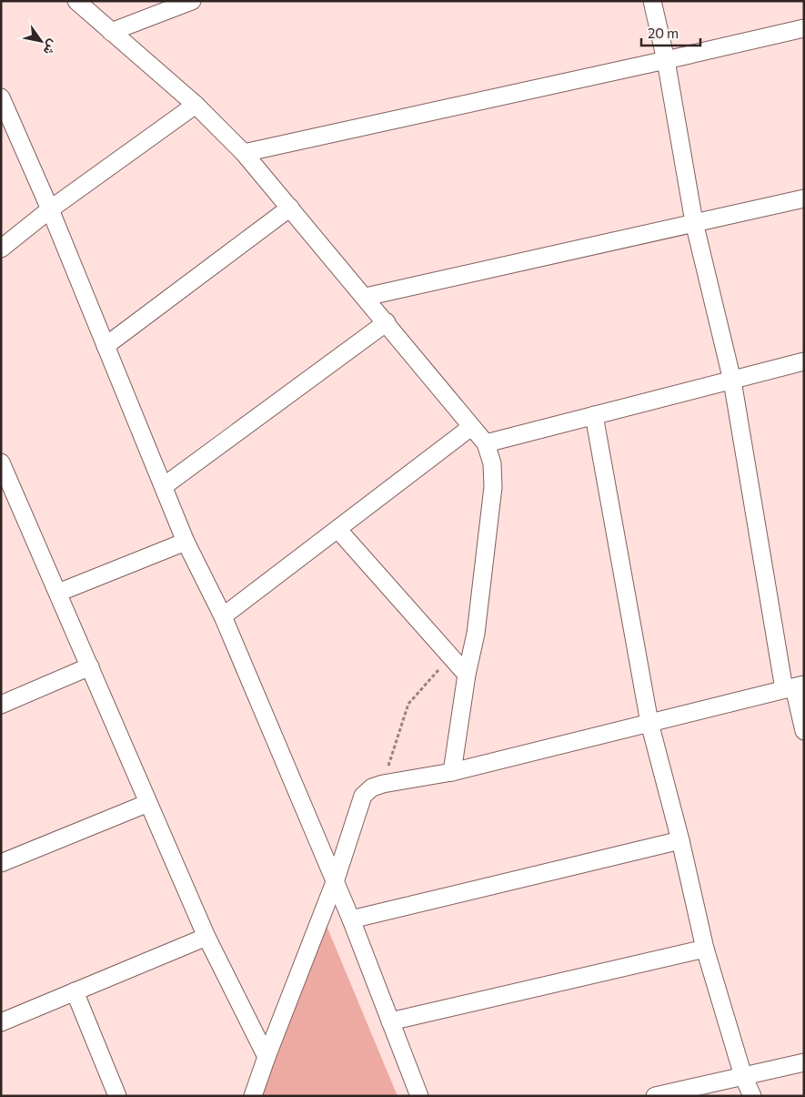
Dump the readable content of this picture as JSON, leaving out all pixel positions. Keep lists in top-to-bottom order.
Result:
{
  "scale_bar": "20 m",
  "north": "bottom right"
}
